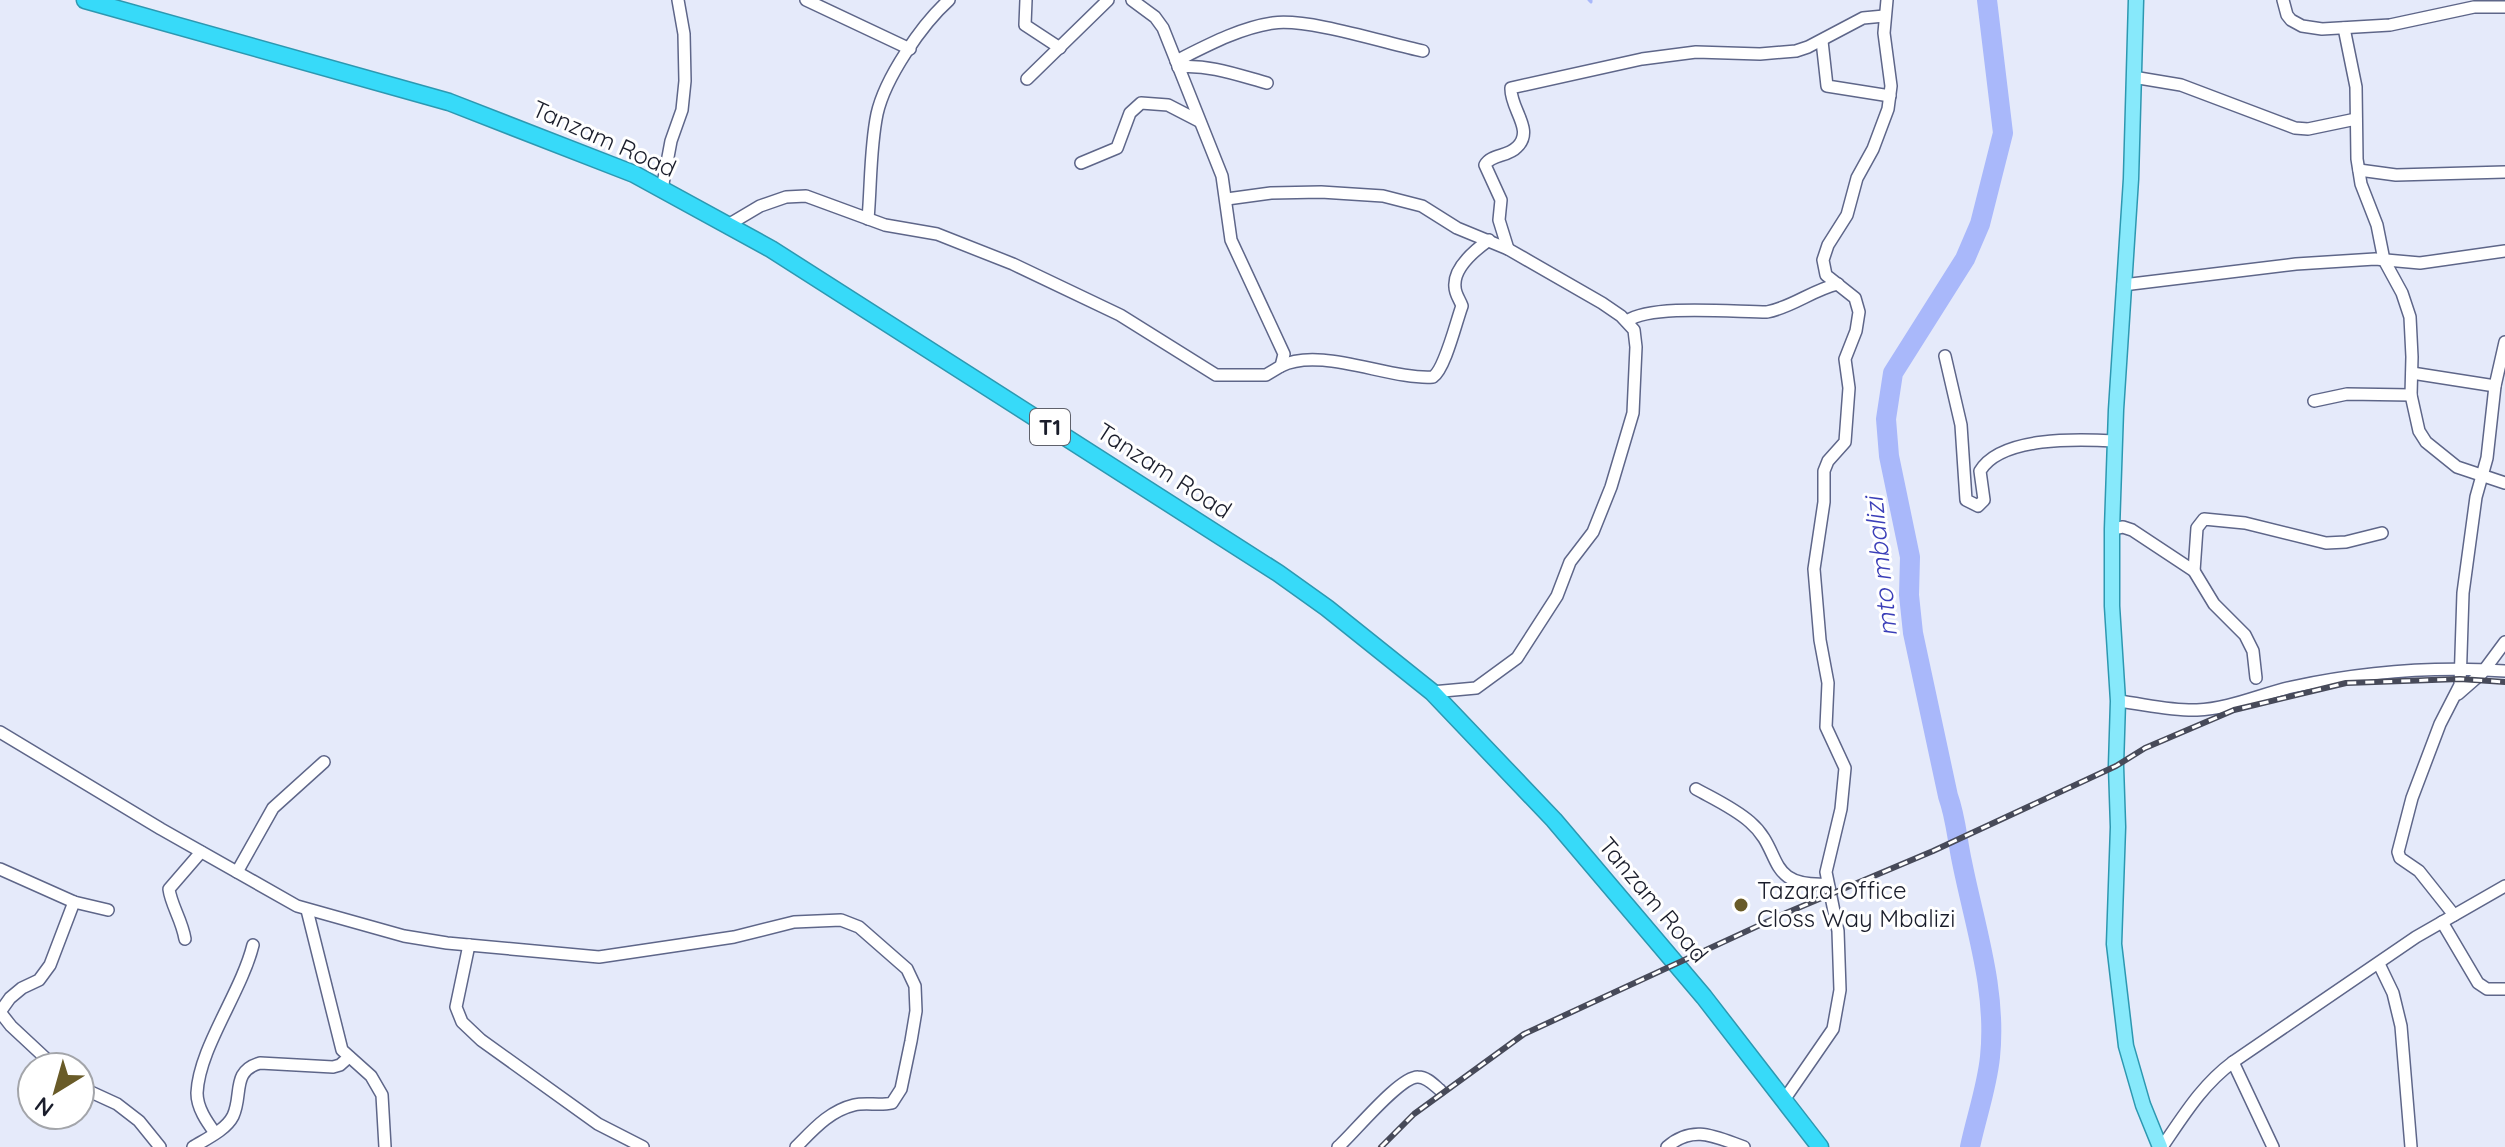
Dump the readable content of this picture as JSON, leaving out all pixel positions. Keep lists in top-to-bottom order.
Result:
{
  "streets": {
    "highway": ["Tanzam Road", "T1"]
  },
  "water": ["mto mbalizi"],
  "places": ["Tazara Office Closs Way Mbalizi"],
  "north": "bottom left"
}
